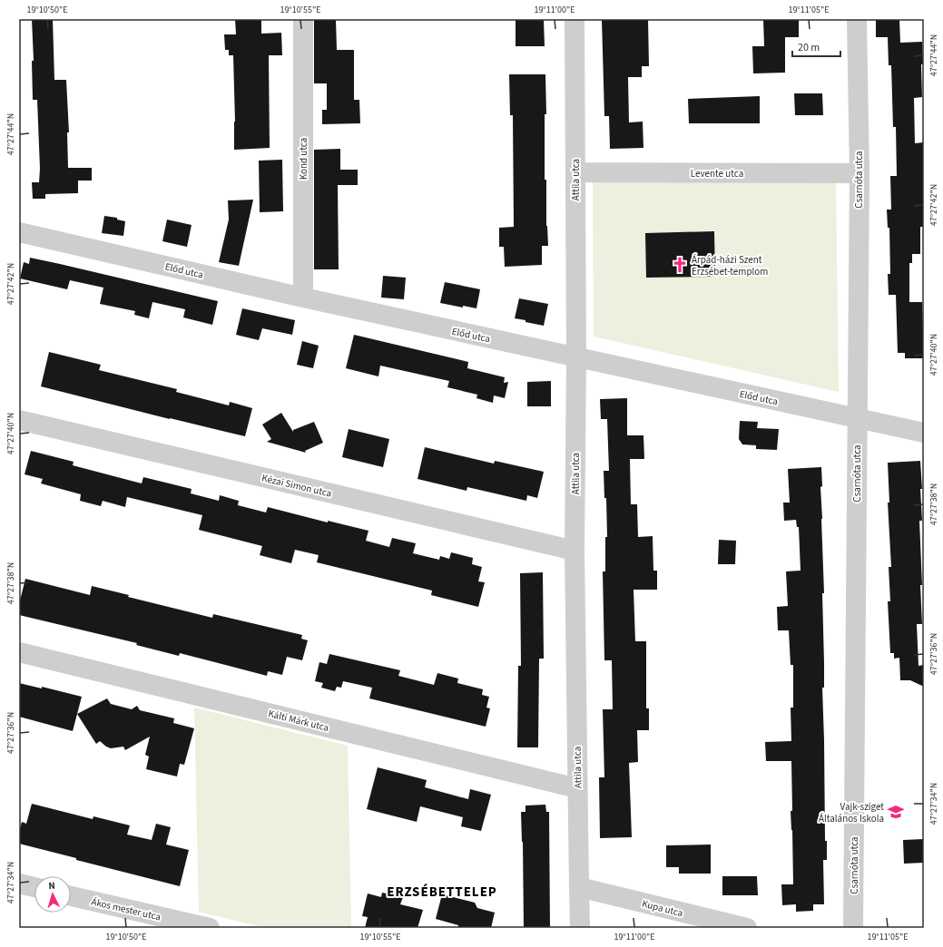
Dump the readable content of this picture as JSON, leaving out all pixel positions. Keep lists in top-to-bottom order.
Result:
{
  "streets": {
    "street": [
      "Kond utca",
      "Levente utca",
      "Attila utca",
      "Csarnóta utca",
      "Előd utca",
      "Kézai Simon utca",
      "Kálti Márk utca",
      "Kupa utca",
      "Ákos mester utca"
    ]
  },
  "crossings": [
    ["Kond utca", "Előd utca"],
    ["Levente utca", "Attila utca"],
    ["Levente utca", "Csarnóta utca"],
    ["Attila utca", "Előd utca"],
    ["Attila utca", "Kézai Simon utca"],
    ["Attila utca", "Kálti Márk utca"],
    ["Attila utca", "Kupa utca"],
    ["Csarnóta utca", "Előd utca"]
  ],
  "districts": ["ERZSÉBETTELEP"],
  "places": {
    "church": ["Árpád-házi Szent Erzsébet-templom"],
    "school or university": ["Vajk-sziget Általános Iskola"]
  },
  "scale_bar": "20 m",
  "north": "top",
  "coordinates": [
    "19°10'50\"E",
    "19°10'55\"E",
    "19°11'00\"E",
    "19°11'05\"E",
    "47°27'44\"N",
    "47°27'42\"N",
    "47°27'40\"N",
    "47°27'38\"N",
    "47°27'36\"N",
    "47°27'34\"N"
  ]
}
